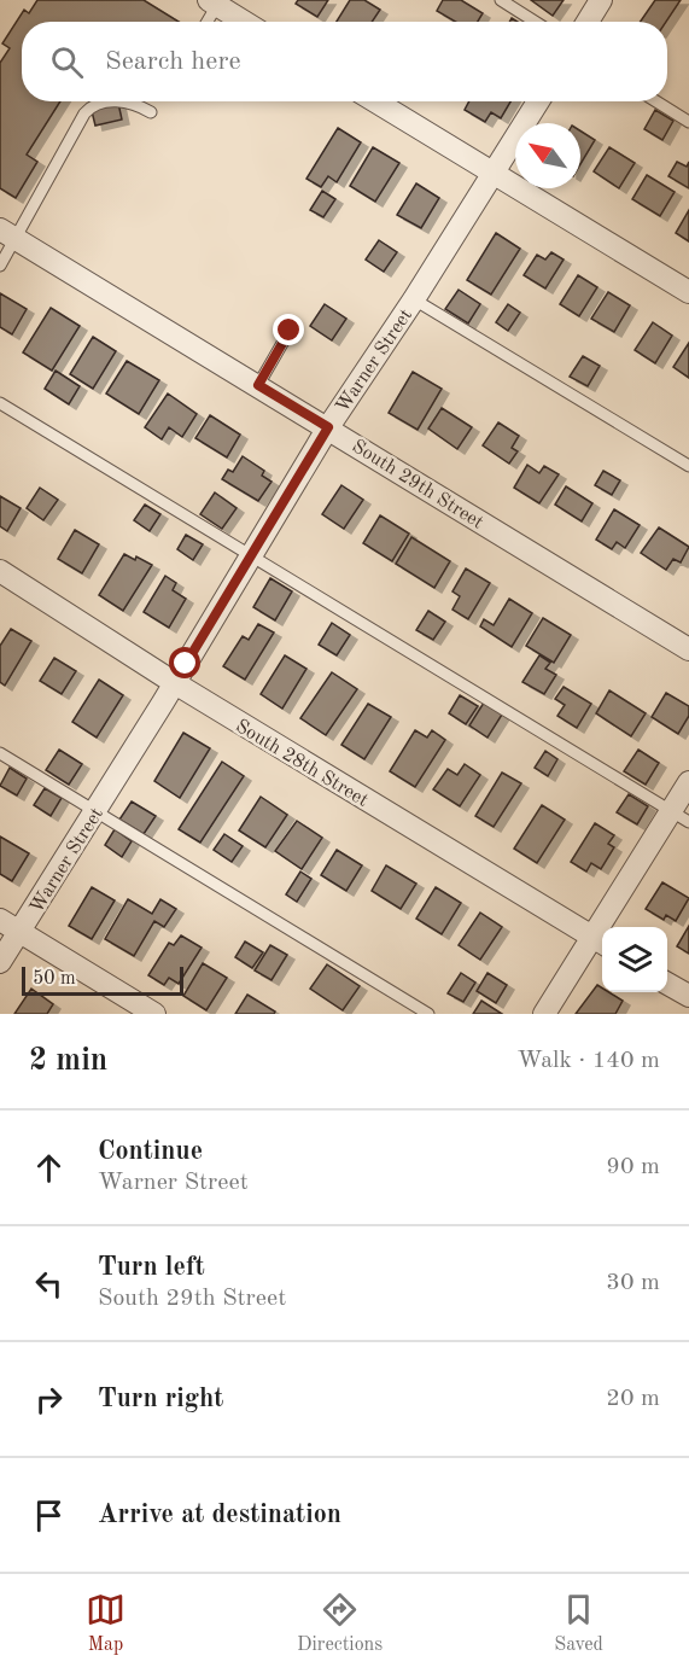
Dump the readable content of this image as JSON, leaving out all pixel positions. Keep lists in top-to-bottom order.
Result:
{
  "streets": {
    "street": ["Warner Street", "South 29th Street", "South 28th Street"]
  },
  "crossings": [
    ["Warner Street", "South 29th Street"],
    ["Warner Street", "South 28th Street"]
  ],
  "scale_bar": "50 m",
  "north": "top left",
  "page": {
    "search": "Search here",
    "scale": "50 m",
    "heading": ["2 min", "Walk · 140 m"],
    "list": [
      ["Continue", "Warner Street", "90 m"],
      ["Turn left", "South 29th Street", "30 m"],
      ["Turn right", "20 m"],
      "Arrive at destination"
    ],
    "nav": ["Map", "Directions", "Saved"]
  }
}
